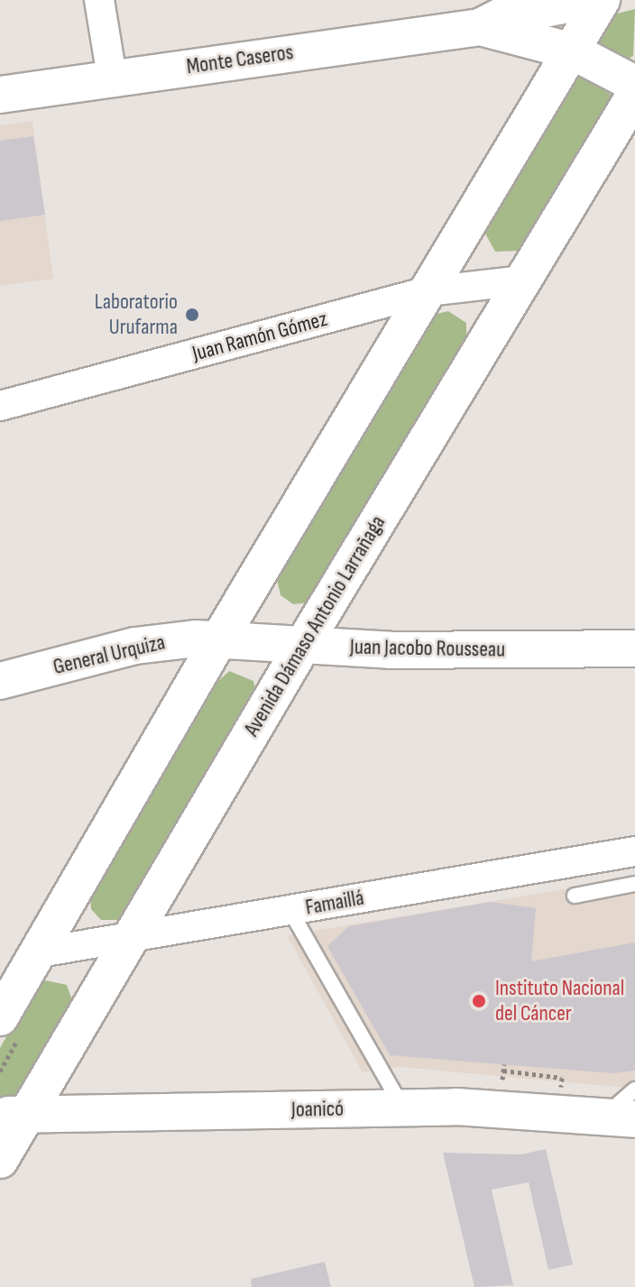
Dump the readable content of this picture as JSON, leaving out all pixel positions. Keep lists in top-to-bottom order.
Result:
{
  "streets": {
    "street": [
      "Monte Caseros",
      "Juan Ramón Gómez",
      "Avenida Dámaso Antonio Larrañaga",
      "Juan Jacobo Rousseau",
      "General Urquiza",
      "Famaillá",
      "Joanicó"
    ]
  },
  "crossings": [
    ["Juan Ramón Gómez", "Avenida Dámaso Antonio Larrañaga"],
    ["Avenida Dámaso Antonio Larrañaga", "Juan Jacobo Rousseau"],
    ["Avenida Dámaso Antonio Larrañaga", "Famaillá"],
    ["Avenida Dámaso Antonio Larrañaga", "Joanicó"],
    ["Juan Jacobo Rousseau", "General Urquiza"]
  ],
  "places": ["Laboratorio Urufarma", "Instituto Nacional del Cáncer"]
}
